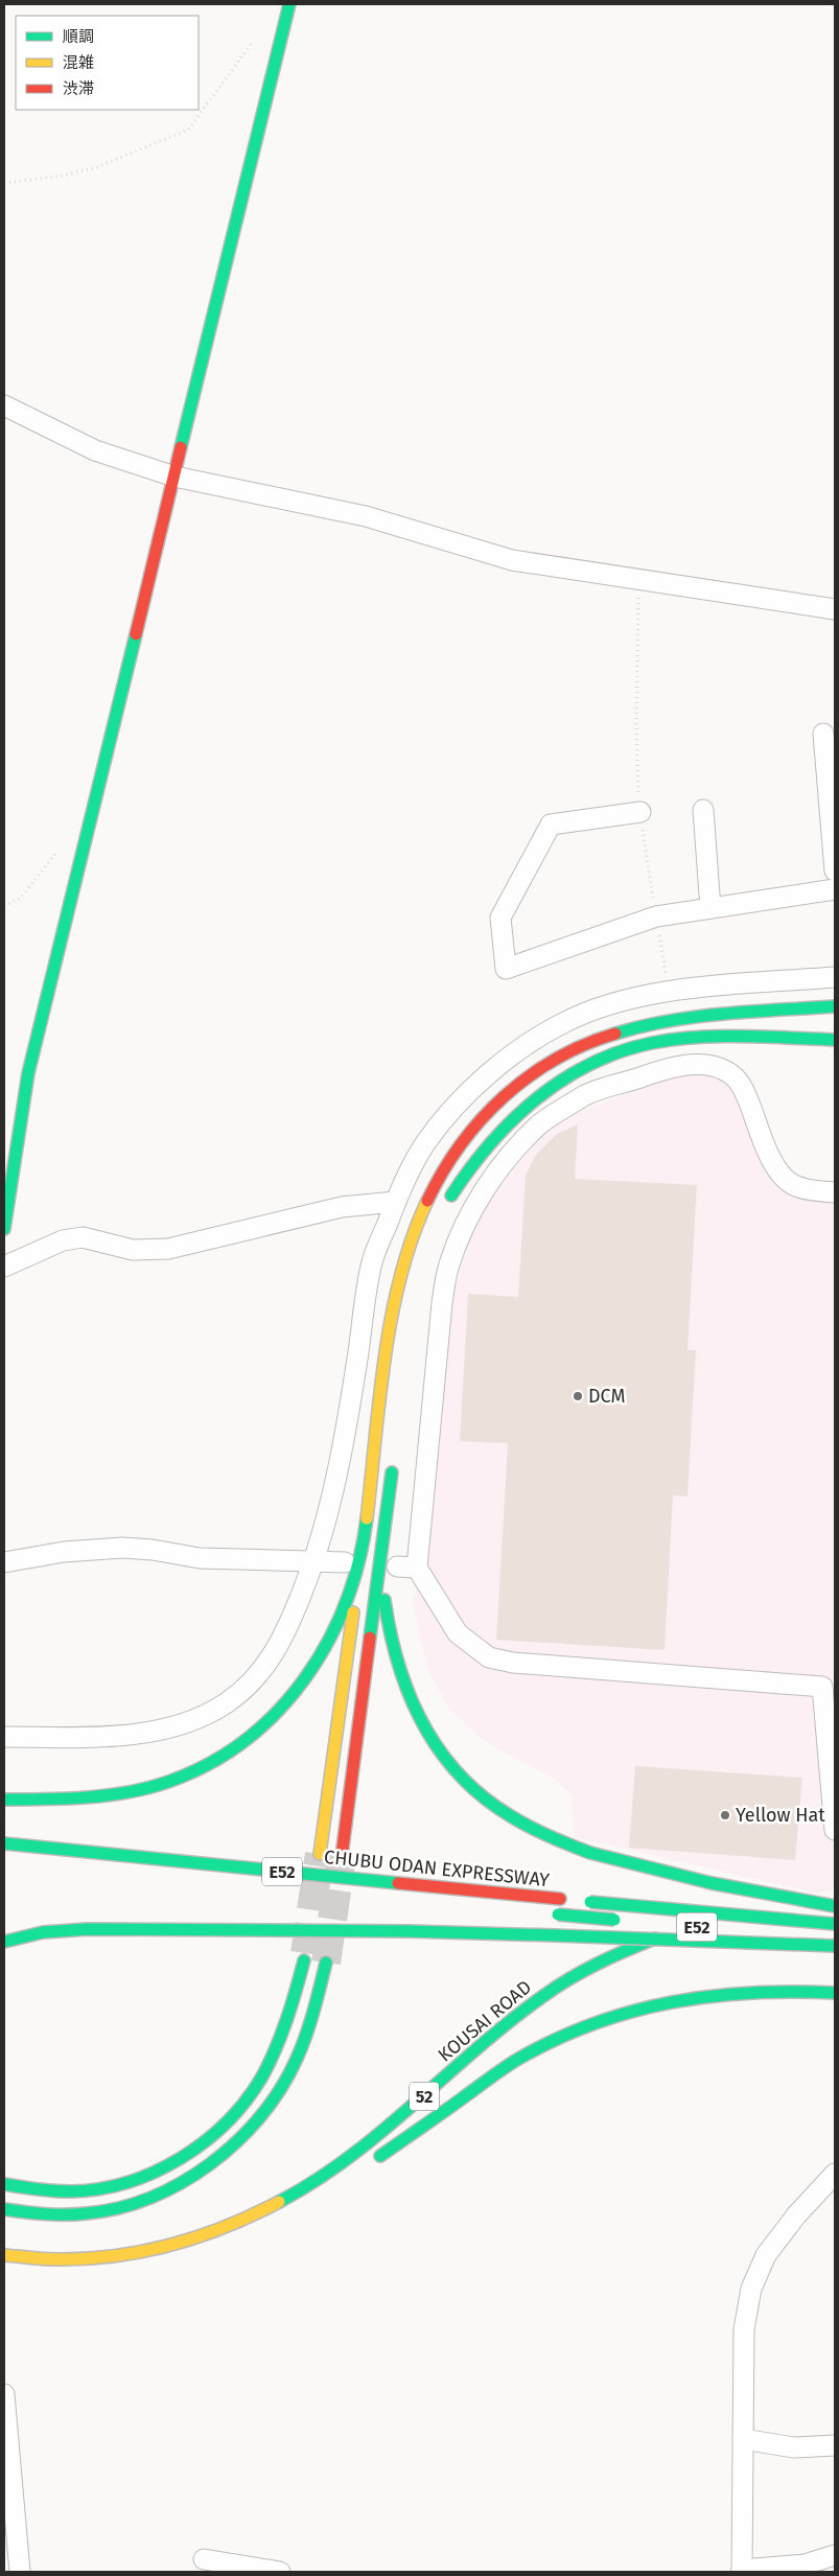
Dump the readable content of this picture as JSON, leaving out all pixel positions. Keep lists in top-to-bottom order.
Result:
{
  "streets": {
    "main road": [
      "CHUBU ODAN EXPRESSWAY",
      "E52",
      "KOUSAI ROAD",
      "52"
    ]
  },
  "places": ["DCM", "Yellow Hat"],
  "legend": ["順調", "混雑", "渋滞"]
}
